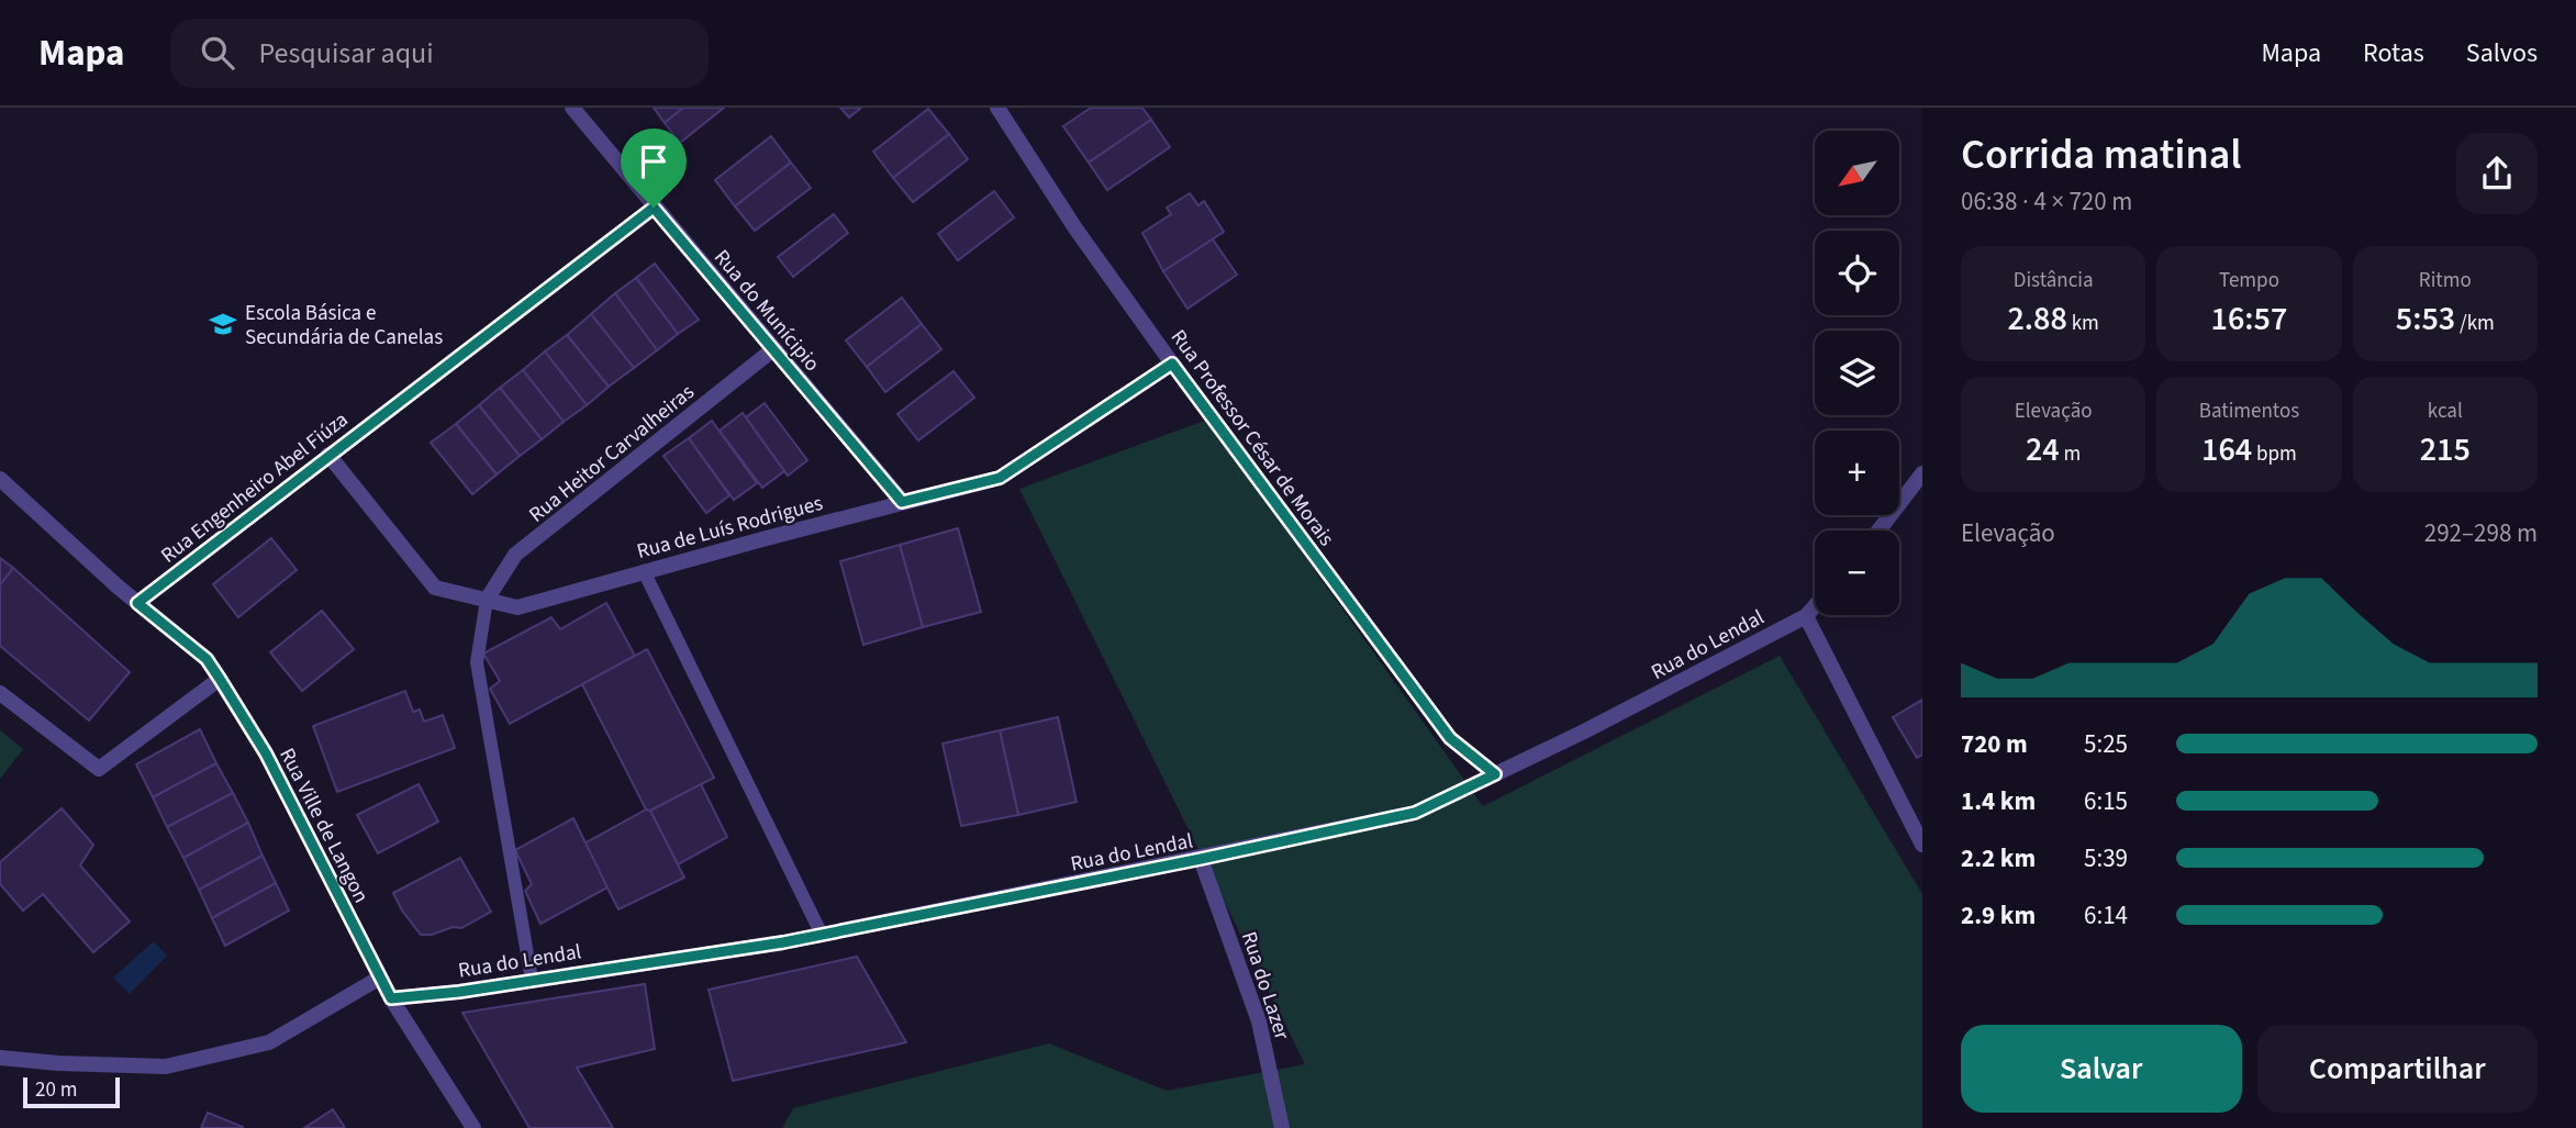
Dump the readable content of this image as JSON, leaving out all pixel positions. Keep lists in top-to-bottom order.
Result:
{
  "streets": {
    "street": [
      "Rua do Munícipio",
      "Rua Professor César de Morais",
      "Rua Heitor Carvalheiras",
      "Rua Engenheiro Abel Fiúza",
      "Rua de Luís Rodrigues",
      "Rua do Lendal",
      "Rua Ville de Langon",
      "Rua do Lazer"
    ]
  },
  "crossings": [
    ["Rua do Munícipio", "Rua Heitor Carvalheiras"],
    ["Rua do Munícipio", "Rua Engenheiro Abel Fiúza"],
    ["Rua do Munícipio", "Rua de Luís Rodrigues"],
    ["Rua Professor César de Morais", "Rua de Luís Rodrigues"],
    ["Rua Professor César de Morais", "Rua do Lendal"],
    ["Rua Heitor Carvalheiras", "Rua de Luís Rodrigues"],
    ["Rua Engenheiro Abel Fiúza", "Rua de Luís Rodrigues"],
    ["Rua Engenheiro Abel Fiúza", "Rua Ville de Langon"],
    ["Rua do Lendal", "Rua Ville de Langon"],
    ["Rua do Lendal", "Rua do Lazer"]
  ],
  "places": {
    "school or university": ["Escola Básica e Secundária de Canelas"]
  },
  "scale_bar": "20 m",
  "north": "bottom left",
  "page": {
    "header": "Mapa",
    "search": "Pesquisar aqui",
    "nav": ["Mapa", "Rotas", "Salvos"],
    "heading": ["Corrida matinal", "06:38 · 4 × 720 m"],
    "map_buttons": ["+", "−"],
    "stats": [
      ["Distância", "2.88 km"],
      ["Tempo", "16:57"],
      ["Ritmo", "5:53 /km"],
      ["Elevação", "24 m"],
      ["Batimentos", "164 bpm"],
      ["kcal", "215"]
    ],
    "chart": ["Elevação", "292–298 m"],
    "list": [
      {
        "name": "720 m",
        "note": "5:25"
      },
      {
        "name": "1.4 km",
        "note": "6:15"
      },
      {
        "name": "2.2 km",
        "note": "5:39"
      },
      {
        "name": "2.9 km",
        "note": "6:14"
      }
    ],
    "buttons": ["Salvar", "Compartilhar"],
    "scale": "20 m"
  }
}
